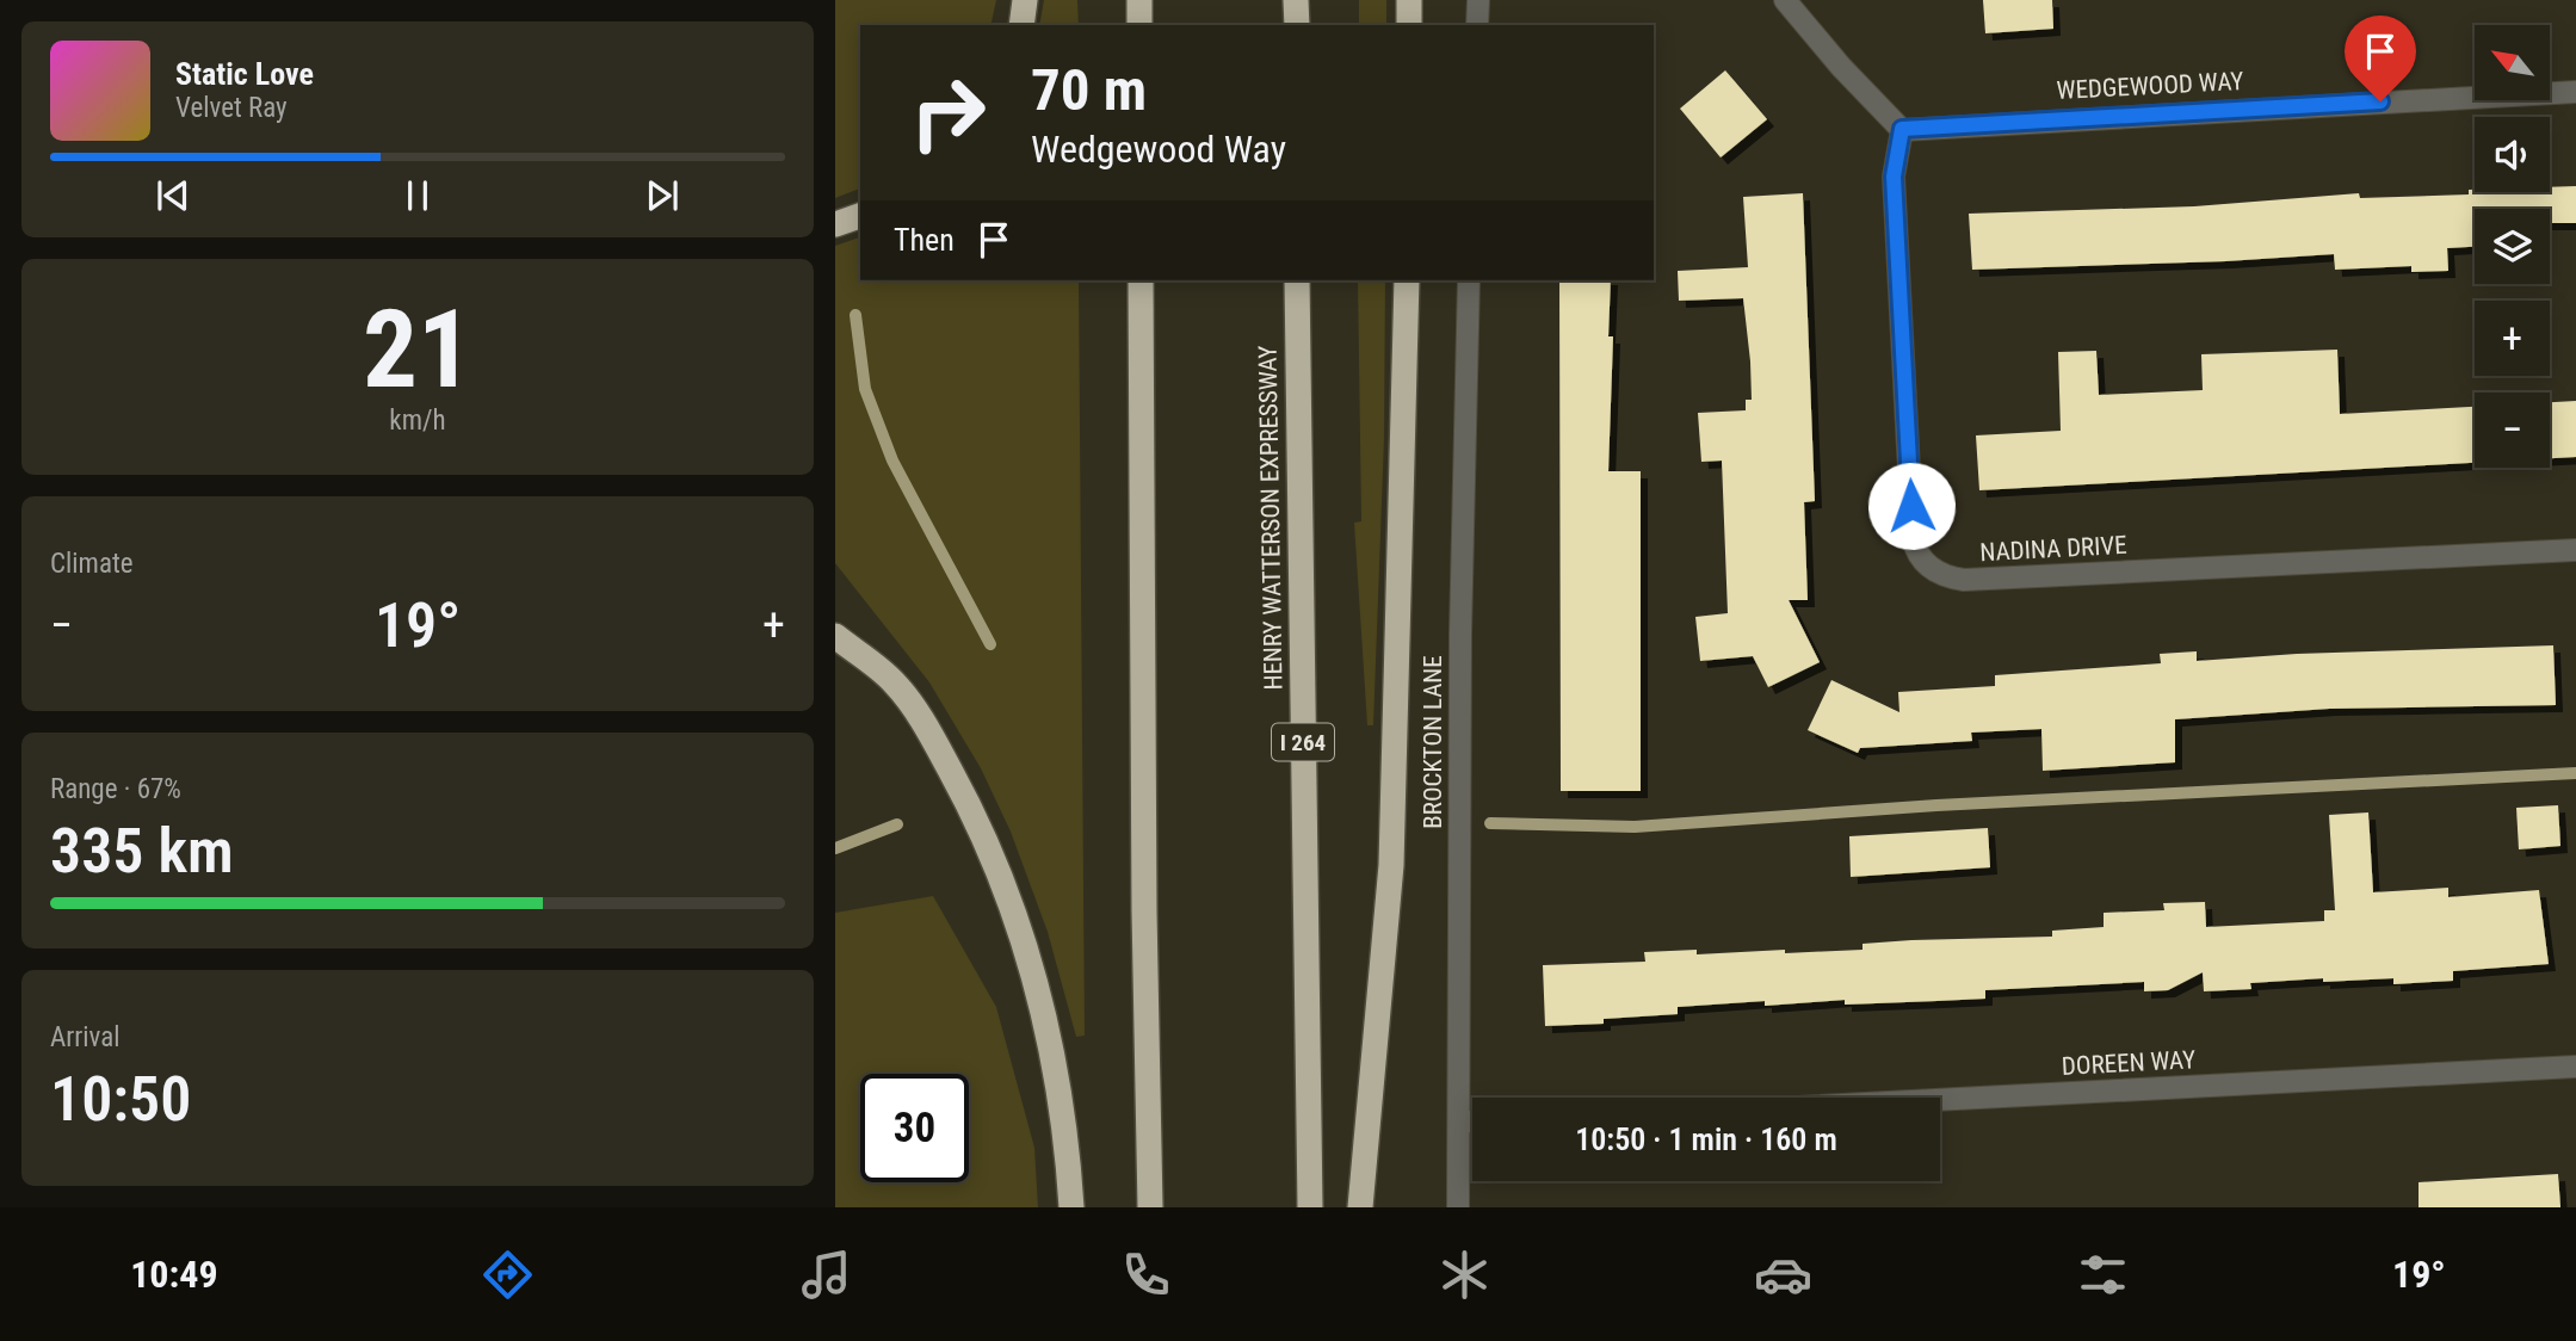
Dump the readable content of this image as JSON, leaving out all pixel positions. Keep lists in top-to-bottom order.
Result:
{
  "streets": {
    "highway": ["HENRY WATTERSON EXPRESSWAY", "I 264"],
    "street": [
      "WEDGEWOOD WAY",
      "NADINA DRIVE",
      "BROCKTON LANE",
      "DOREEN WAY"
    ]
  },
  "crossings": [
    ["WEDGEWOOD WAY", "NADINA DRIVE"]
  ],
  "north": "top left",
  "page": {
    "map_buttons": ["+", "−"],
    "turn": ["70 m", "Wedgewood Way"],
    "song": ["Static Love", "Velvet Ray"],
    "then": "Then",
    "tile": [
      ["21", "km/h"],
      "Climate",
      ["Range · 67%", "335 km"],
      ["Arrival", "10:50"]
    ],
    "heat": ["−", "19°", "+"],
    "limit": "30",
    "trip": "10:50 · 1 min · 160 m",
    "tabs": ["10:49", "19°"]
  }
}
